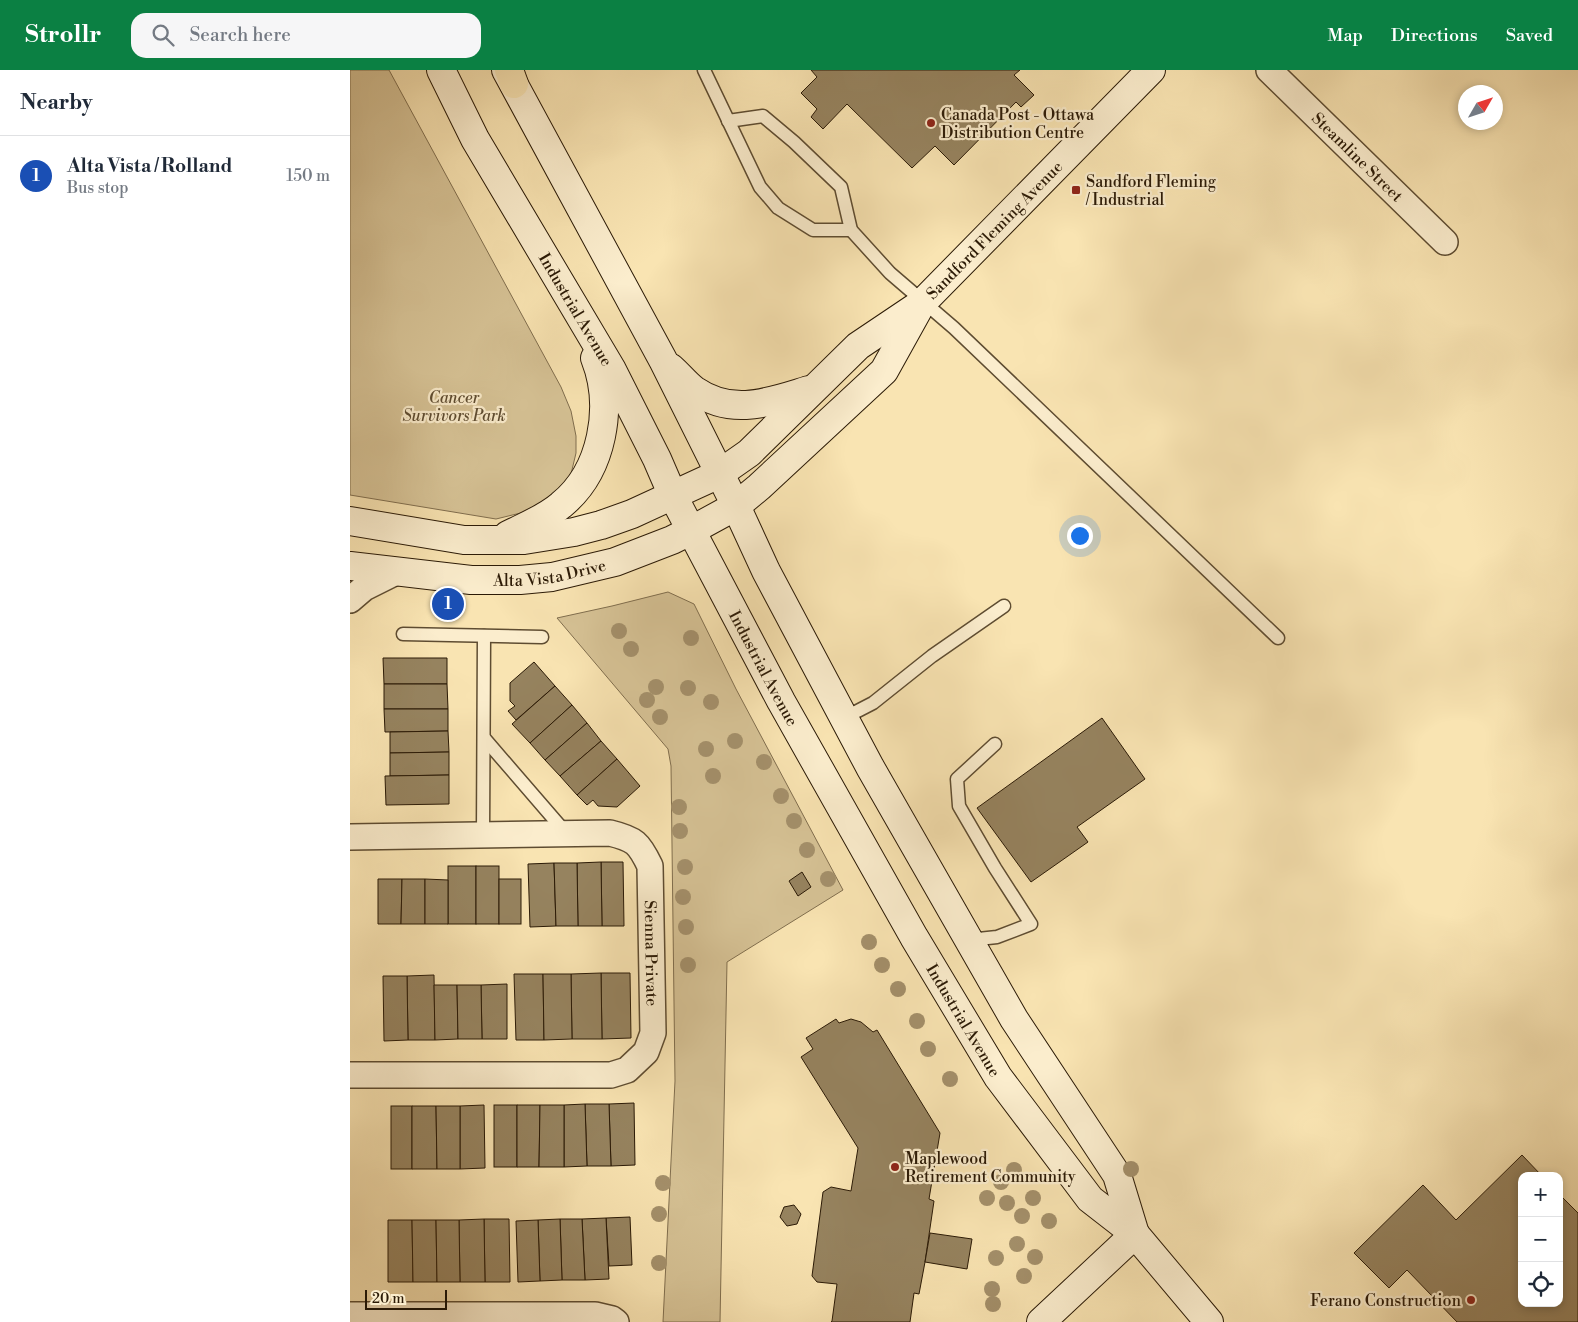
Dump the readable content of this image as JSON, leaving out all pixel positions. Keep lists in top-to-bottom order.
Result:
{
  "streets": {
    "main road": ["Sandford Fleming Avenue", "Industrial Avenue", "Alta Vista Drive"],
    "street": ["Steamline Street", "Sienna Private"]
  },
  "crossings": [
    ["Sandford Fleming Avenue", "Industrial Avenue"],
    ["Sandford Fleming Avenue", "Alta Vista Drive"],
    ["Industrial Avenue", "Alta Vista Drive"]
  ],
  "parks": ["Cancer Survivors Park"],
  "places": {
    "other": ["Canada Post - Ottawa Distribution Centre", "Maplewood Retirement Community", "Ferano Construction"],
    "transit": ["Sandford Fleming / Industrial"]
  },
  "scale_bar": "20 m",
  "north": "top right",
  "page": {
    "header": "Strollr",
    "search": "Search here",
    "nav": ["Map", "Directions", "Saved"],
    "heading": "Nearby",
    "list": [
      {
        "mark": "1",
        "name": "Alta Vista / Rolland",
        "note": "Bus stop",
        "value": "150 m"
      }
    ],
    "pins": "1",
    "map_buttons": ["+", "−"],
    "scale": "20 m"
  }
}
